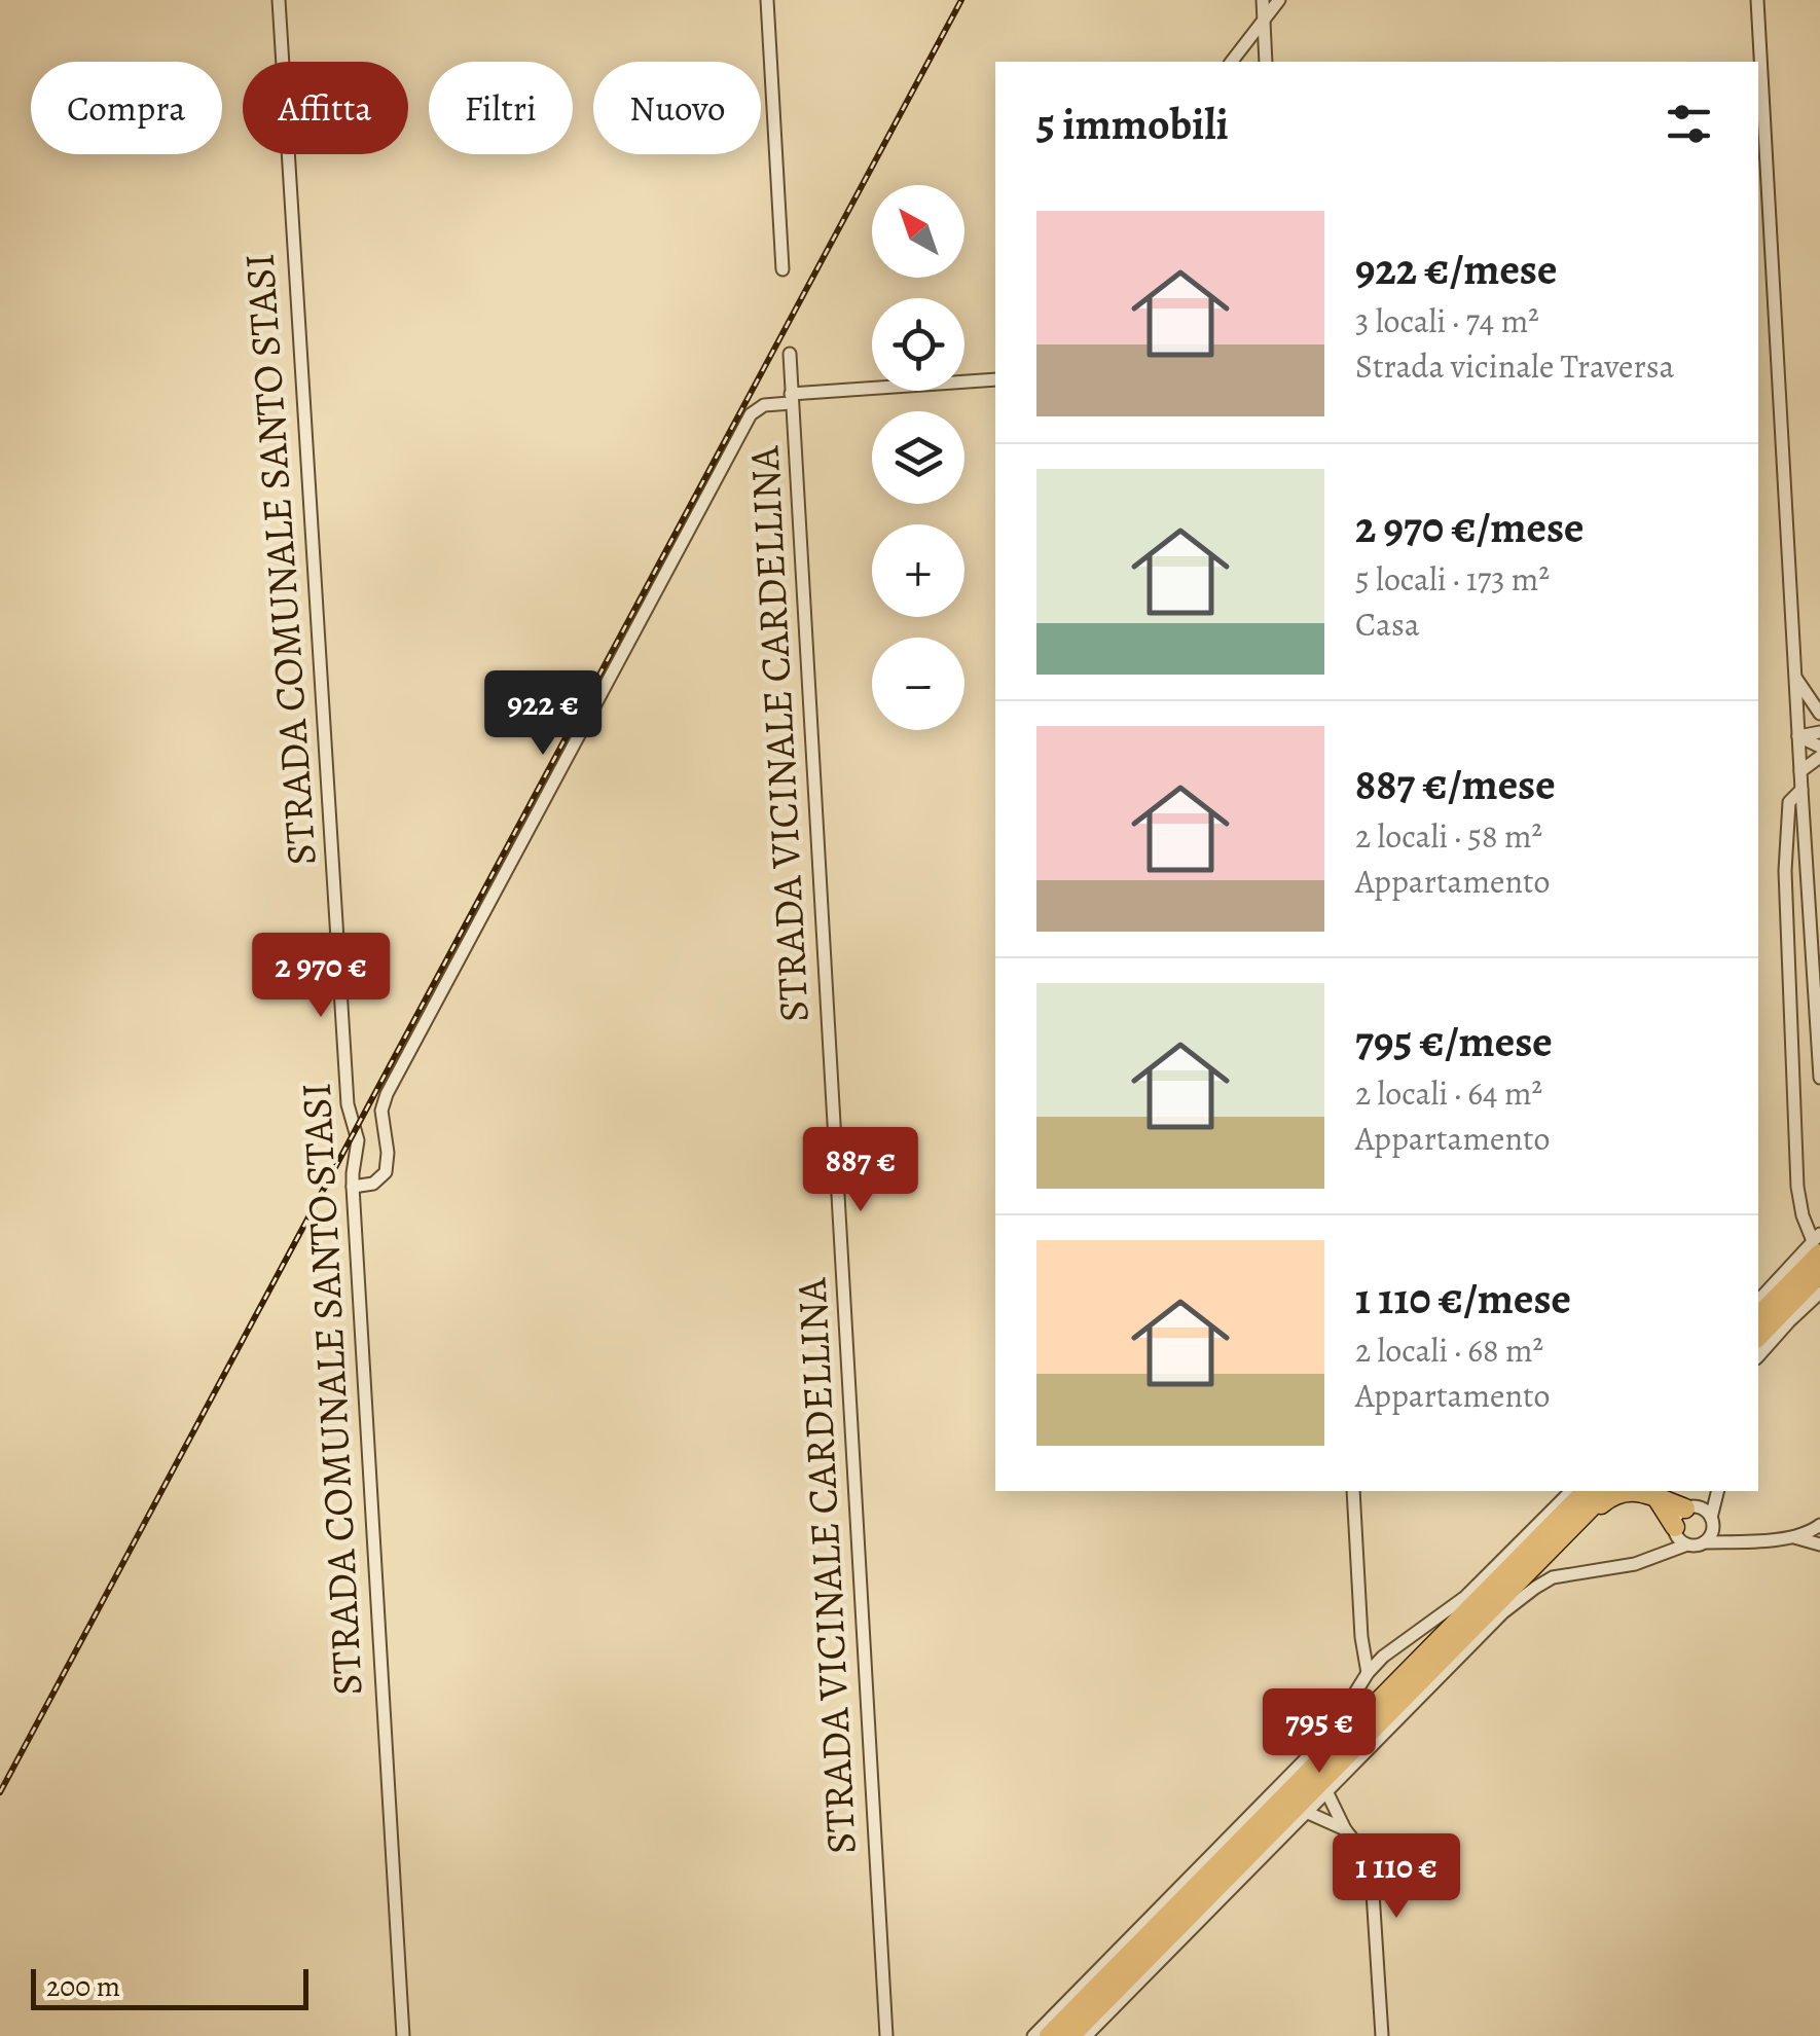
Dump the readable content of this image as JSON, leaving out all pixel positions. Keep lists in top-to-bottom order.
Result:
{
  "streets": {
    "street": ["STRADA COMUNALE SANTO STASI", "STRADA VICINALE CARDELLINA"]
  },
  "scale_bar": "200 m",
  "north": "top left",
  "page": {
    "chip": [
      "Compra",
      "Affitta",
      "Filtri",
      "Nuovo"
    ],
    "heading": "5 immobili",
    "map_buttons": ["+", "−"],
    "list": [
      {
        "name": "922 €/mese",
        "note": "3 locali · 74 m² · Strada vicinale Traversa"
      },
      {
        "name": "2 970 €/mese",
        "note": "5 locali · 173 m² · Casa"
      },
      {
        "name": "887 €/mese",
        "note": "2 locali · 58 m² · Appartamento"
      },
      {
        "name": "795 €/mese",
        "note": "2 locali · 64 m² · Appartamento"
      },
      {
        "name": "1 110 €/mese",
        "note": "2 locali · 68 m² · Appartamento"
      }
    ],
    "price": [
      "922 €",
      "2 970 €",
      "887 €",
      "795 €",
      "1 110 €"
    ],
    "scale": "200 m"
  }
}
